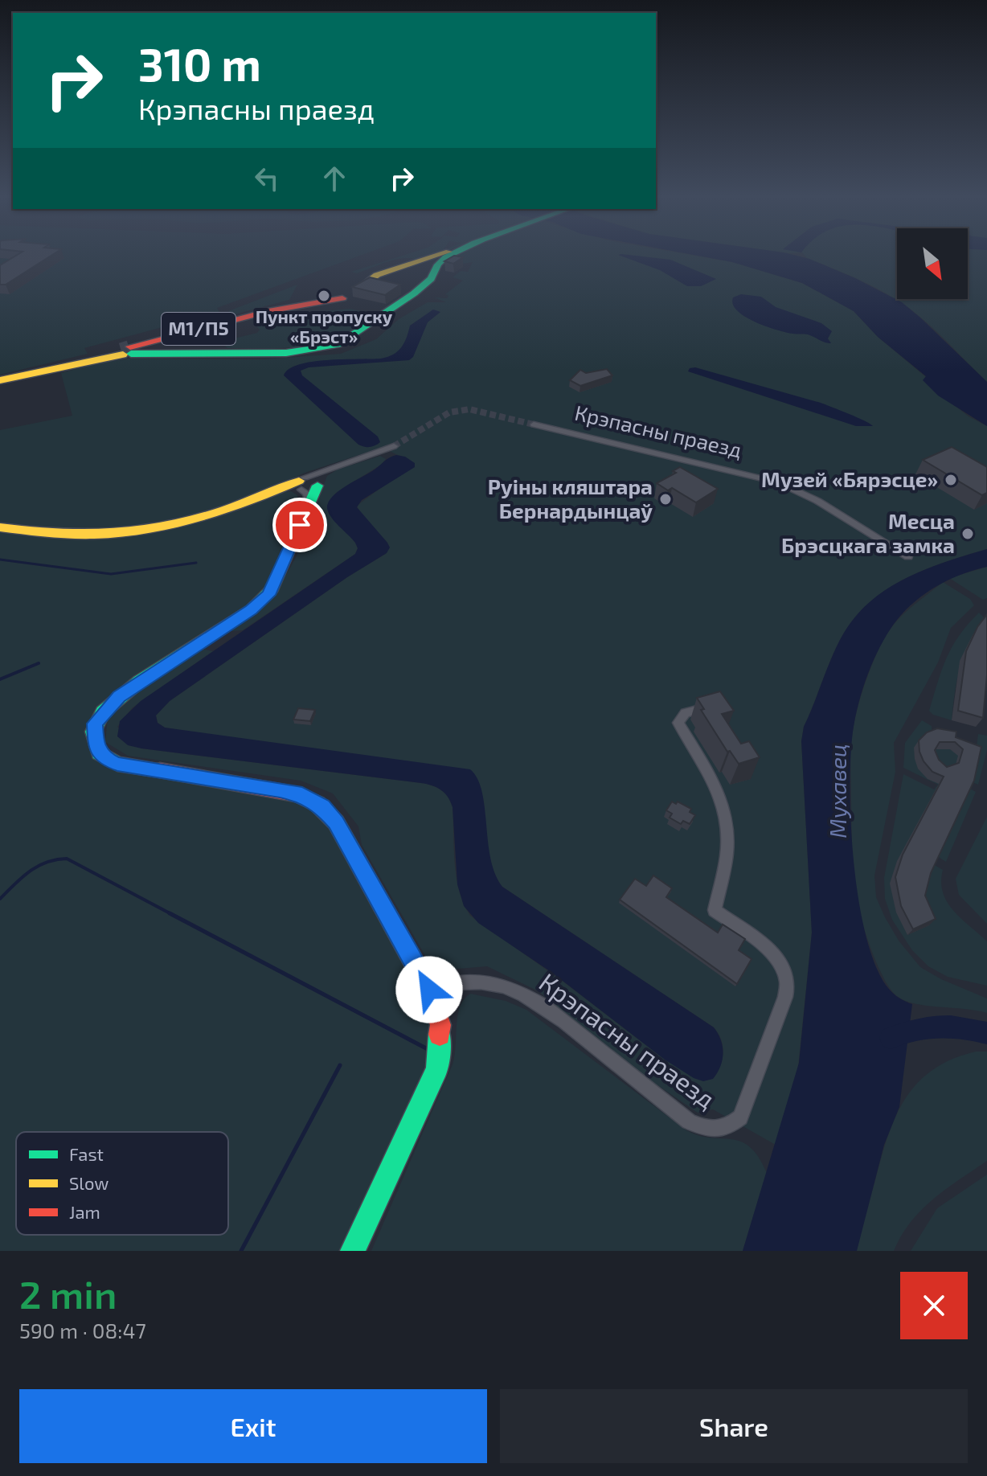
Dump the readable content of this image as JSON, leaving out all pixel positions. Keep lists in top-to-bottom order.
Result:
{
  "streets": {
    "main road": ["М1/П5"],
    "street": ["Крэпасны праезд"]
  },
  "water": ["Мухавец"],
  "places": [
    "Пункт пропуску «Брэст»",
    "Музей «Бярэсце»",
    "Руіны кляштара Бернардынцаў",
    "Месца Брэсцкага замка"
  ],
  "legend": ["Fast", "Slow", "Jam"],
  "north": "bottom right",
  "page": {
    "turn": ["310 m", "Крэпасны праезд"],
    "heading": ["2 min", "590 m · 08:47"],
    "buttons": ["Exit", "Share"]
  }
}
